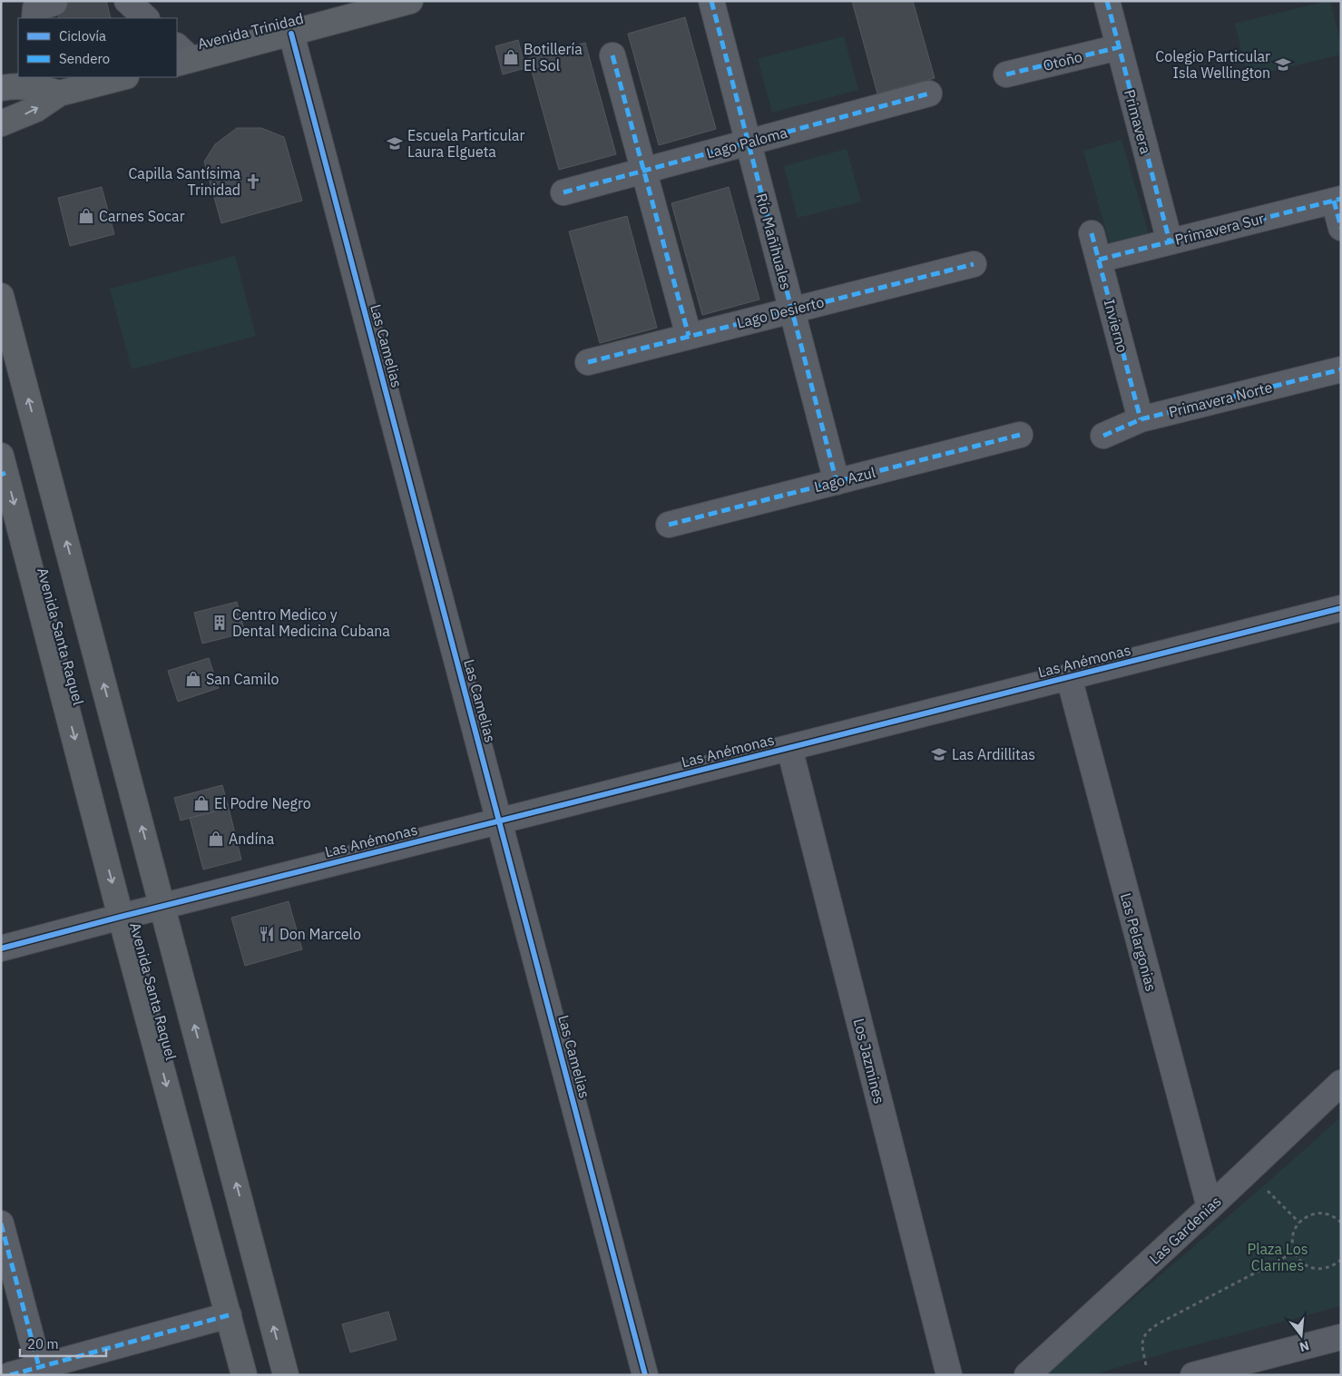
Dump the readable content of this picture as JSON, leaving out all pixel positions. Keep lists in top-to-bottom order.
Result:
{
  "streets": {
    "main road": ["Avenida Trinidad", "Avenida Santa Raquel"],
    "street": [
      "Otoño",
      "Primavera",
      "Lago Paloma",
      "Primavera Sur",
      "Río Mañihuales",
      "Lago Desierto",
      "Invierno",
      "Las Camelias",
      "Primavera Norte",
      "Lago Azul",
      "Las Anémonas",
      "Las Pelargonias",
      "Los Jazmines",
      "Las Gardenias"
    ]
  },
  "crossings": [
    ["Avenida Trinidad", "Las Camelias"],
    ["Otoño", "Primavera"],
    ["Primavera", "Primavera Sur"],
    ["Lago Paloma", "Río Mañihuales"],
    ["Primavera Sur", "Invierno"],
    ["Río Mañihuales", "Lago Desierto"],
    ["Río Mañihuales", "Lago Azul"],
    ["Invierno", "Primavera Norte"],
    ["Las Camelias", "Las Anémonas"],
    ["Avenida Santa Raquel", "Las Anémonas"],
    ["Las Anémonas", "Las Pelargonias"],
    ["Las Anémonas", "Los Jazmines"],
    ["Las Pelargonias", "Las Gardenias"]
  ],
  "parks": ["Plaza Los Clarines"],
  "places": {
    "shop": [
      "Botillería El Sol",
      "Carnes Socar",
      "San Camilo",
      "El Podre Negro",
      "Andína"
    ],
    "school or university": ["Colegio Particular Isla Wellington", "Escuela Particular Laura Elgueta", "Las Ardillitas"],
    "church": ["Capilla Santísima Trinidad"],
    "building": ["Centro Medico y Dental Medicina Cubana"],
    "restaurant": ["Don Marcelo"]
  },
  "legend": ["Ciclovía", "Sendero"],
  "scale_bar": "20 m",
  "north": "bottom"
}
